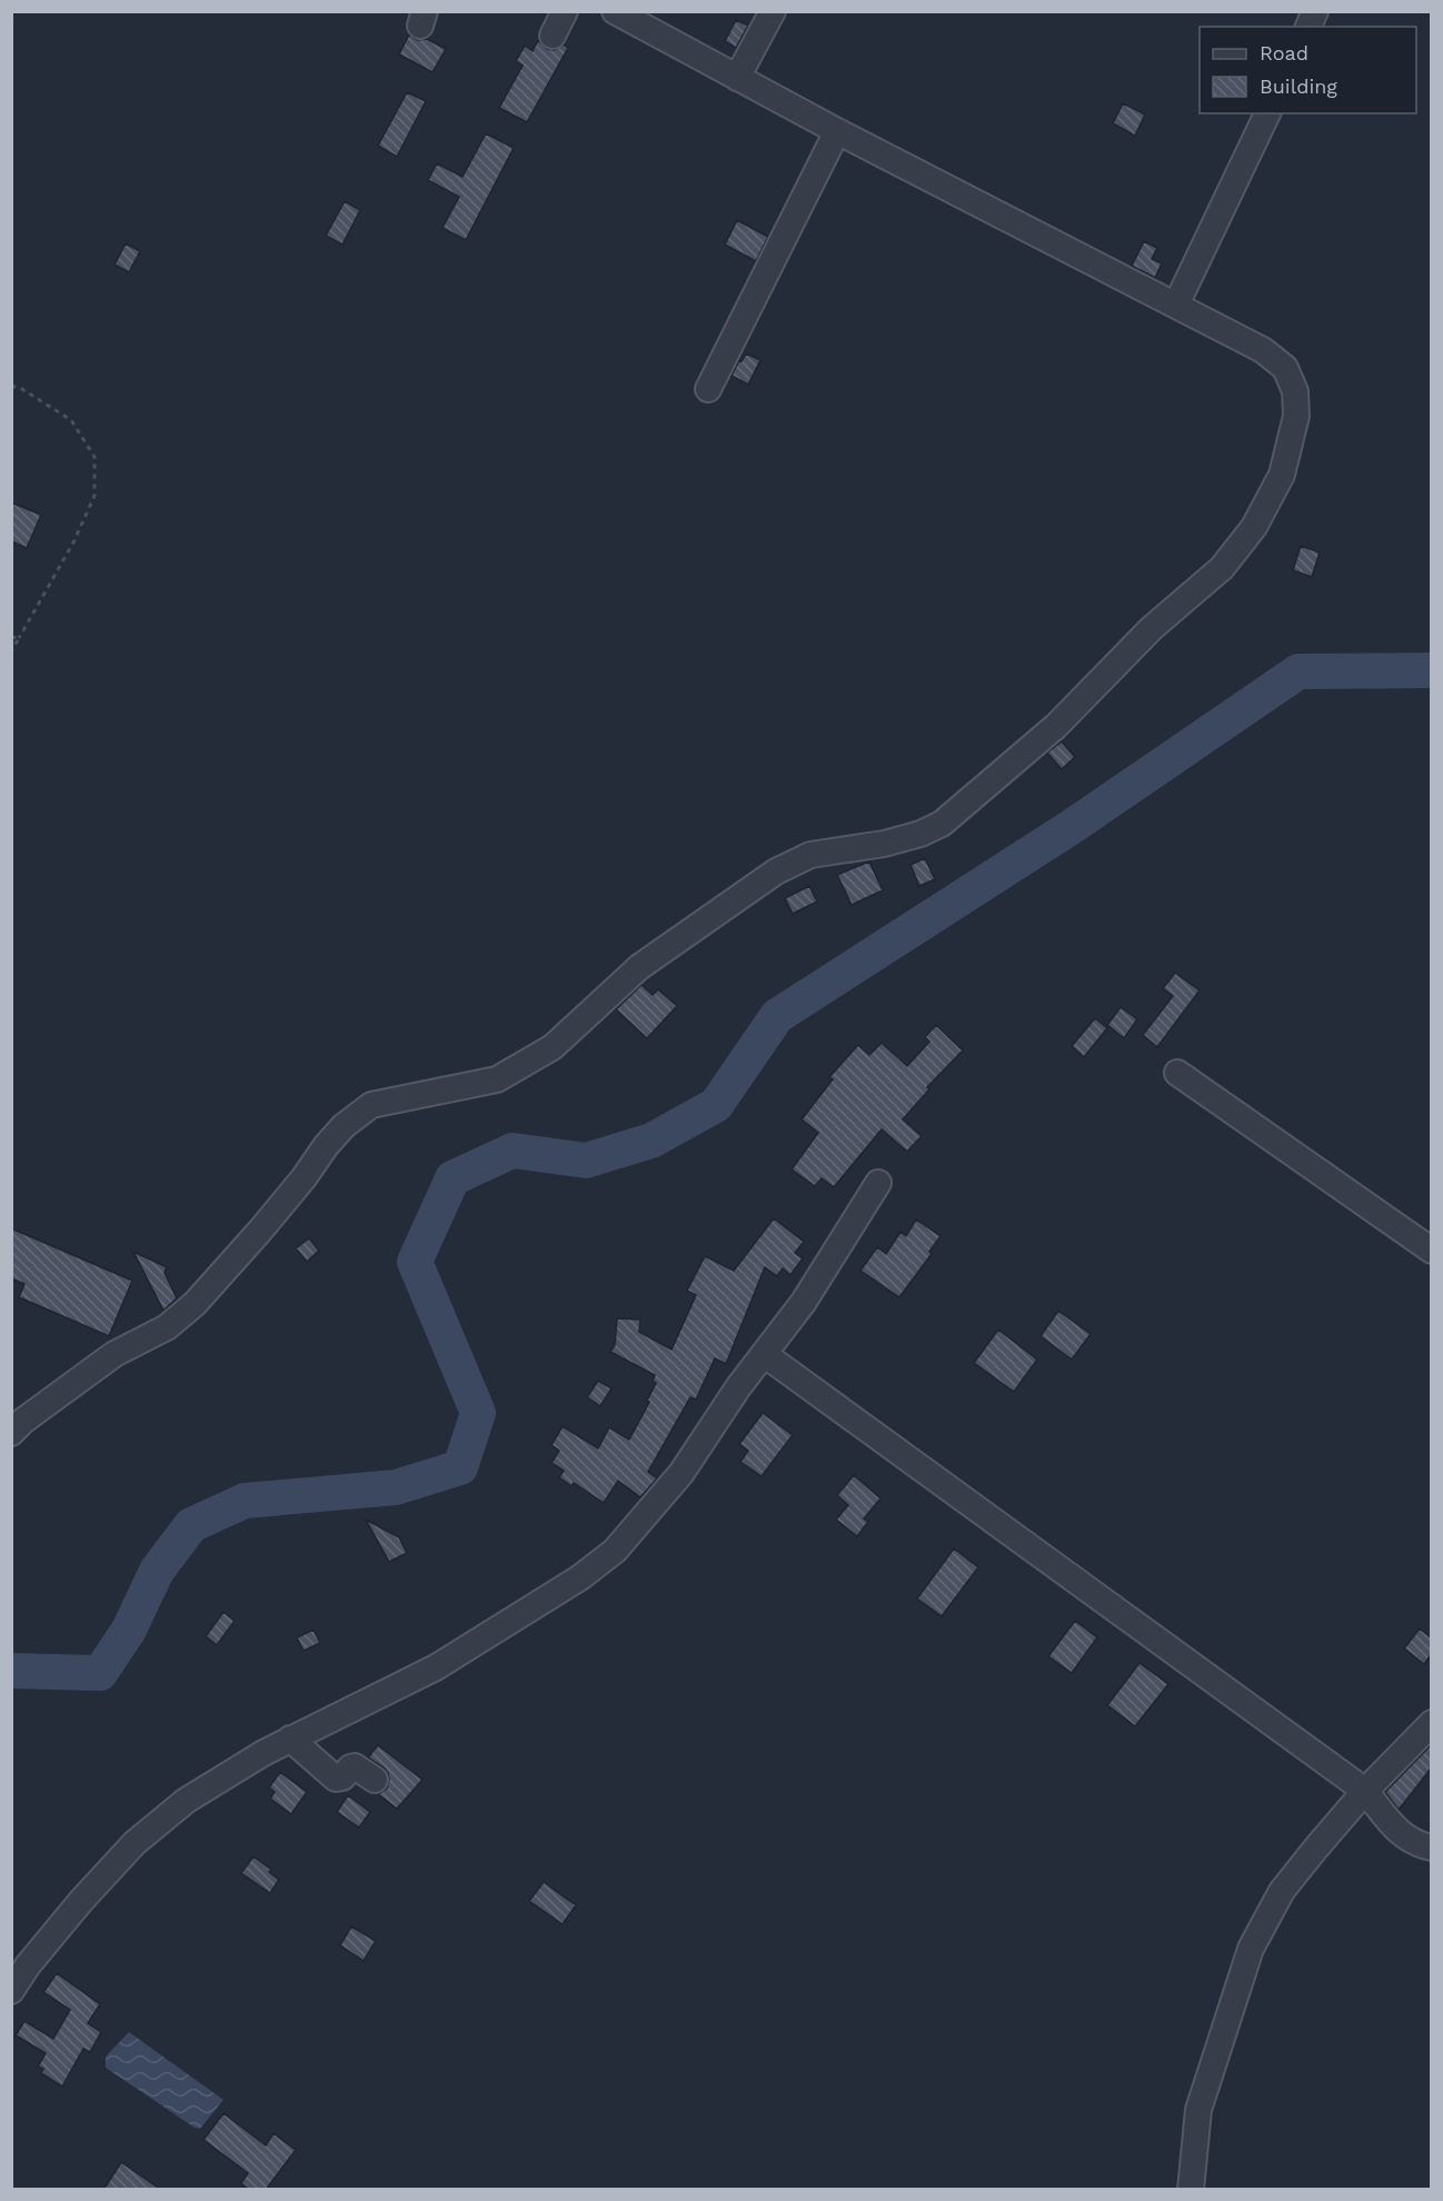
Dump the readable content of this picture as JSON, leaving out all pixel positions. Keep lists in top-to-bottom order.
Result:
{
  "legend": ["Road", "Building"]
}
